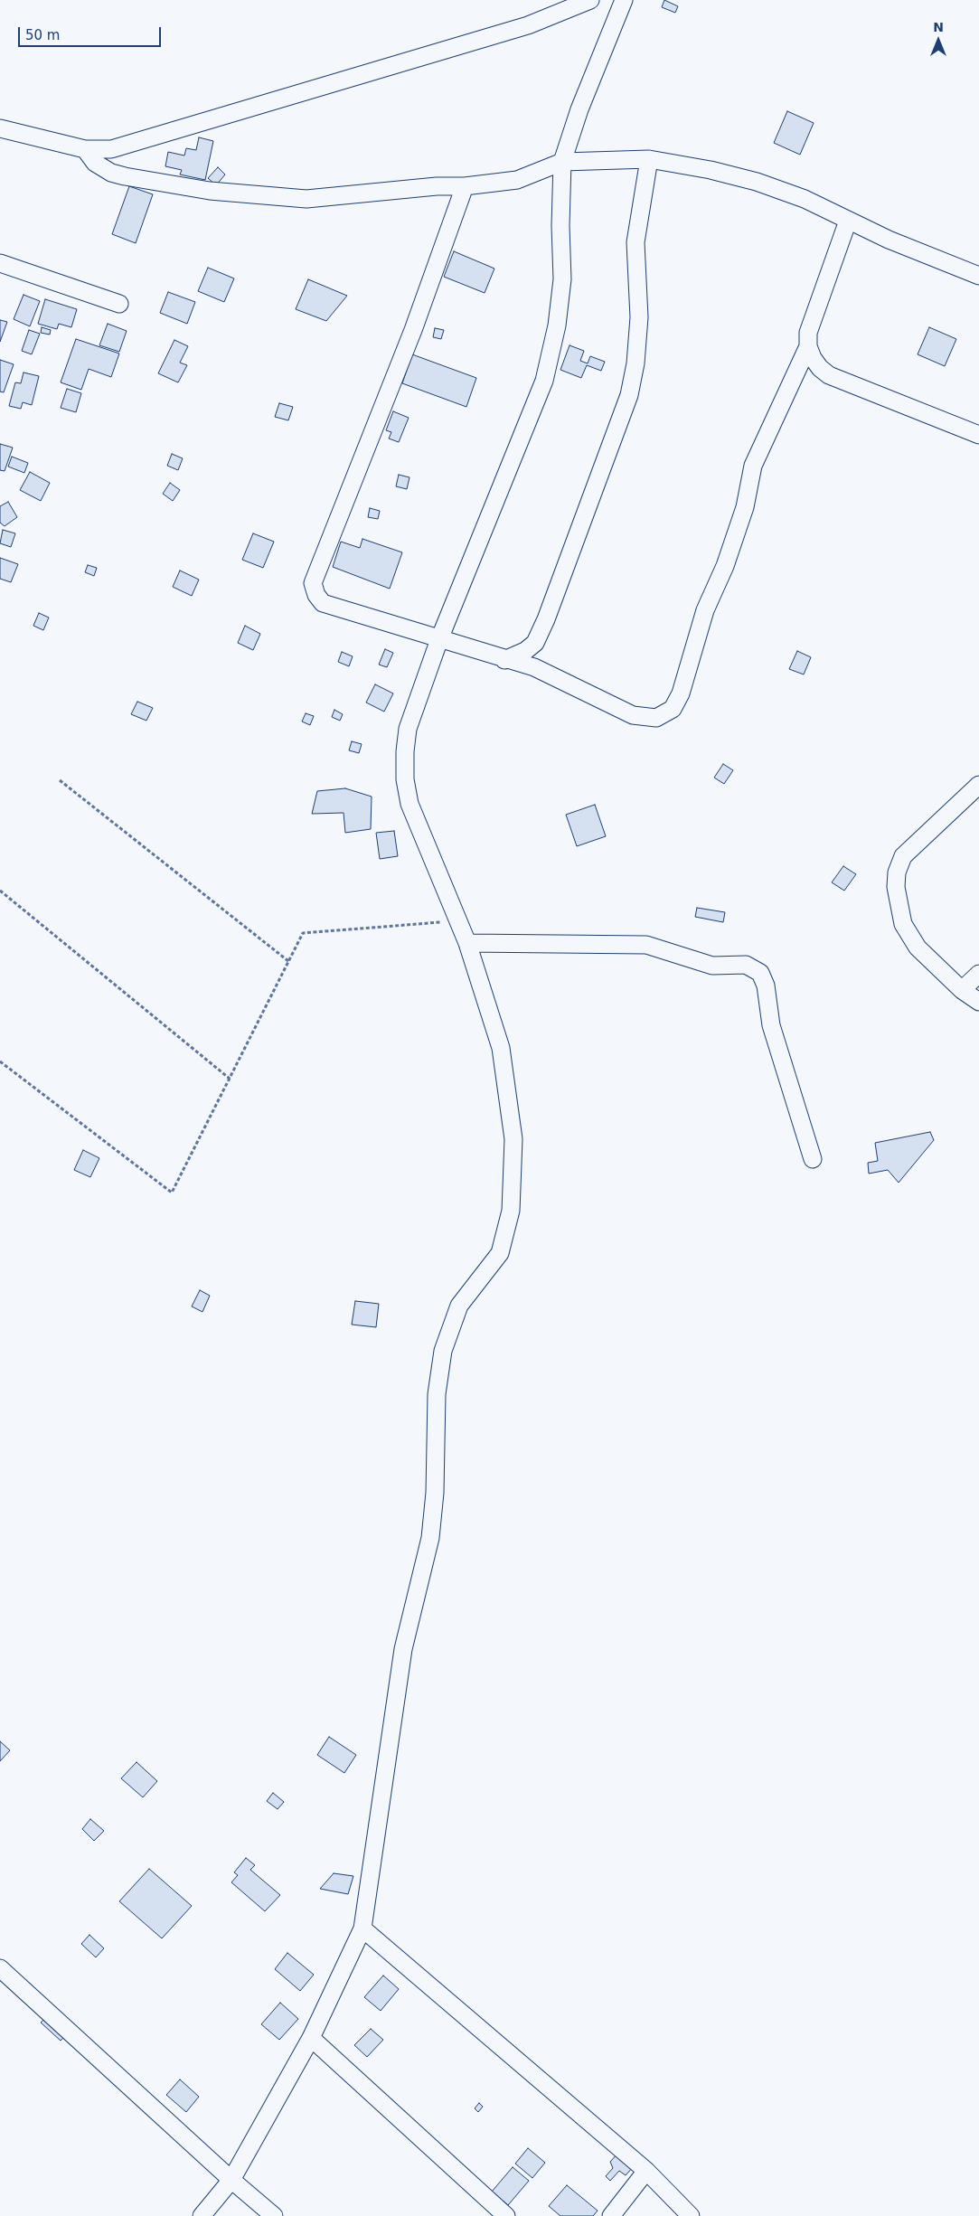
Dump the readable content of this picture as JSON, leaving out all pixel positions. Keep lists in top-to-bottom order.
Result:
{
  "scale_bar": "50 m",
  "north": "top"
}
